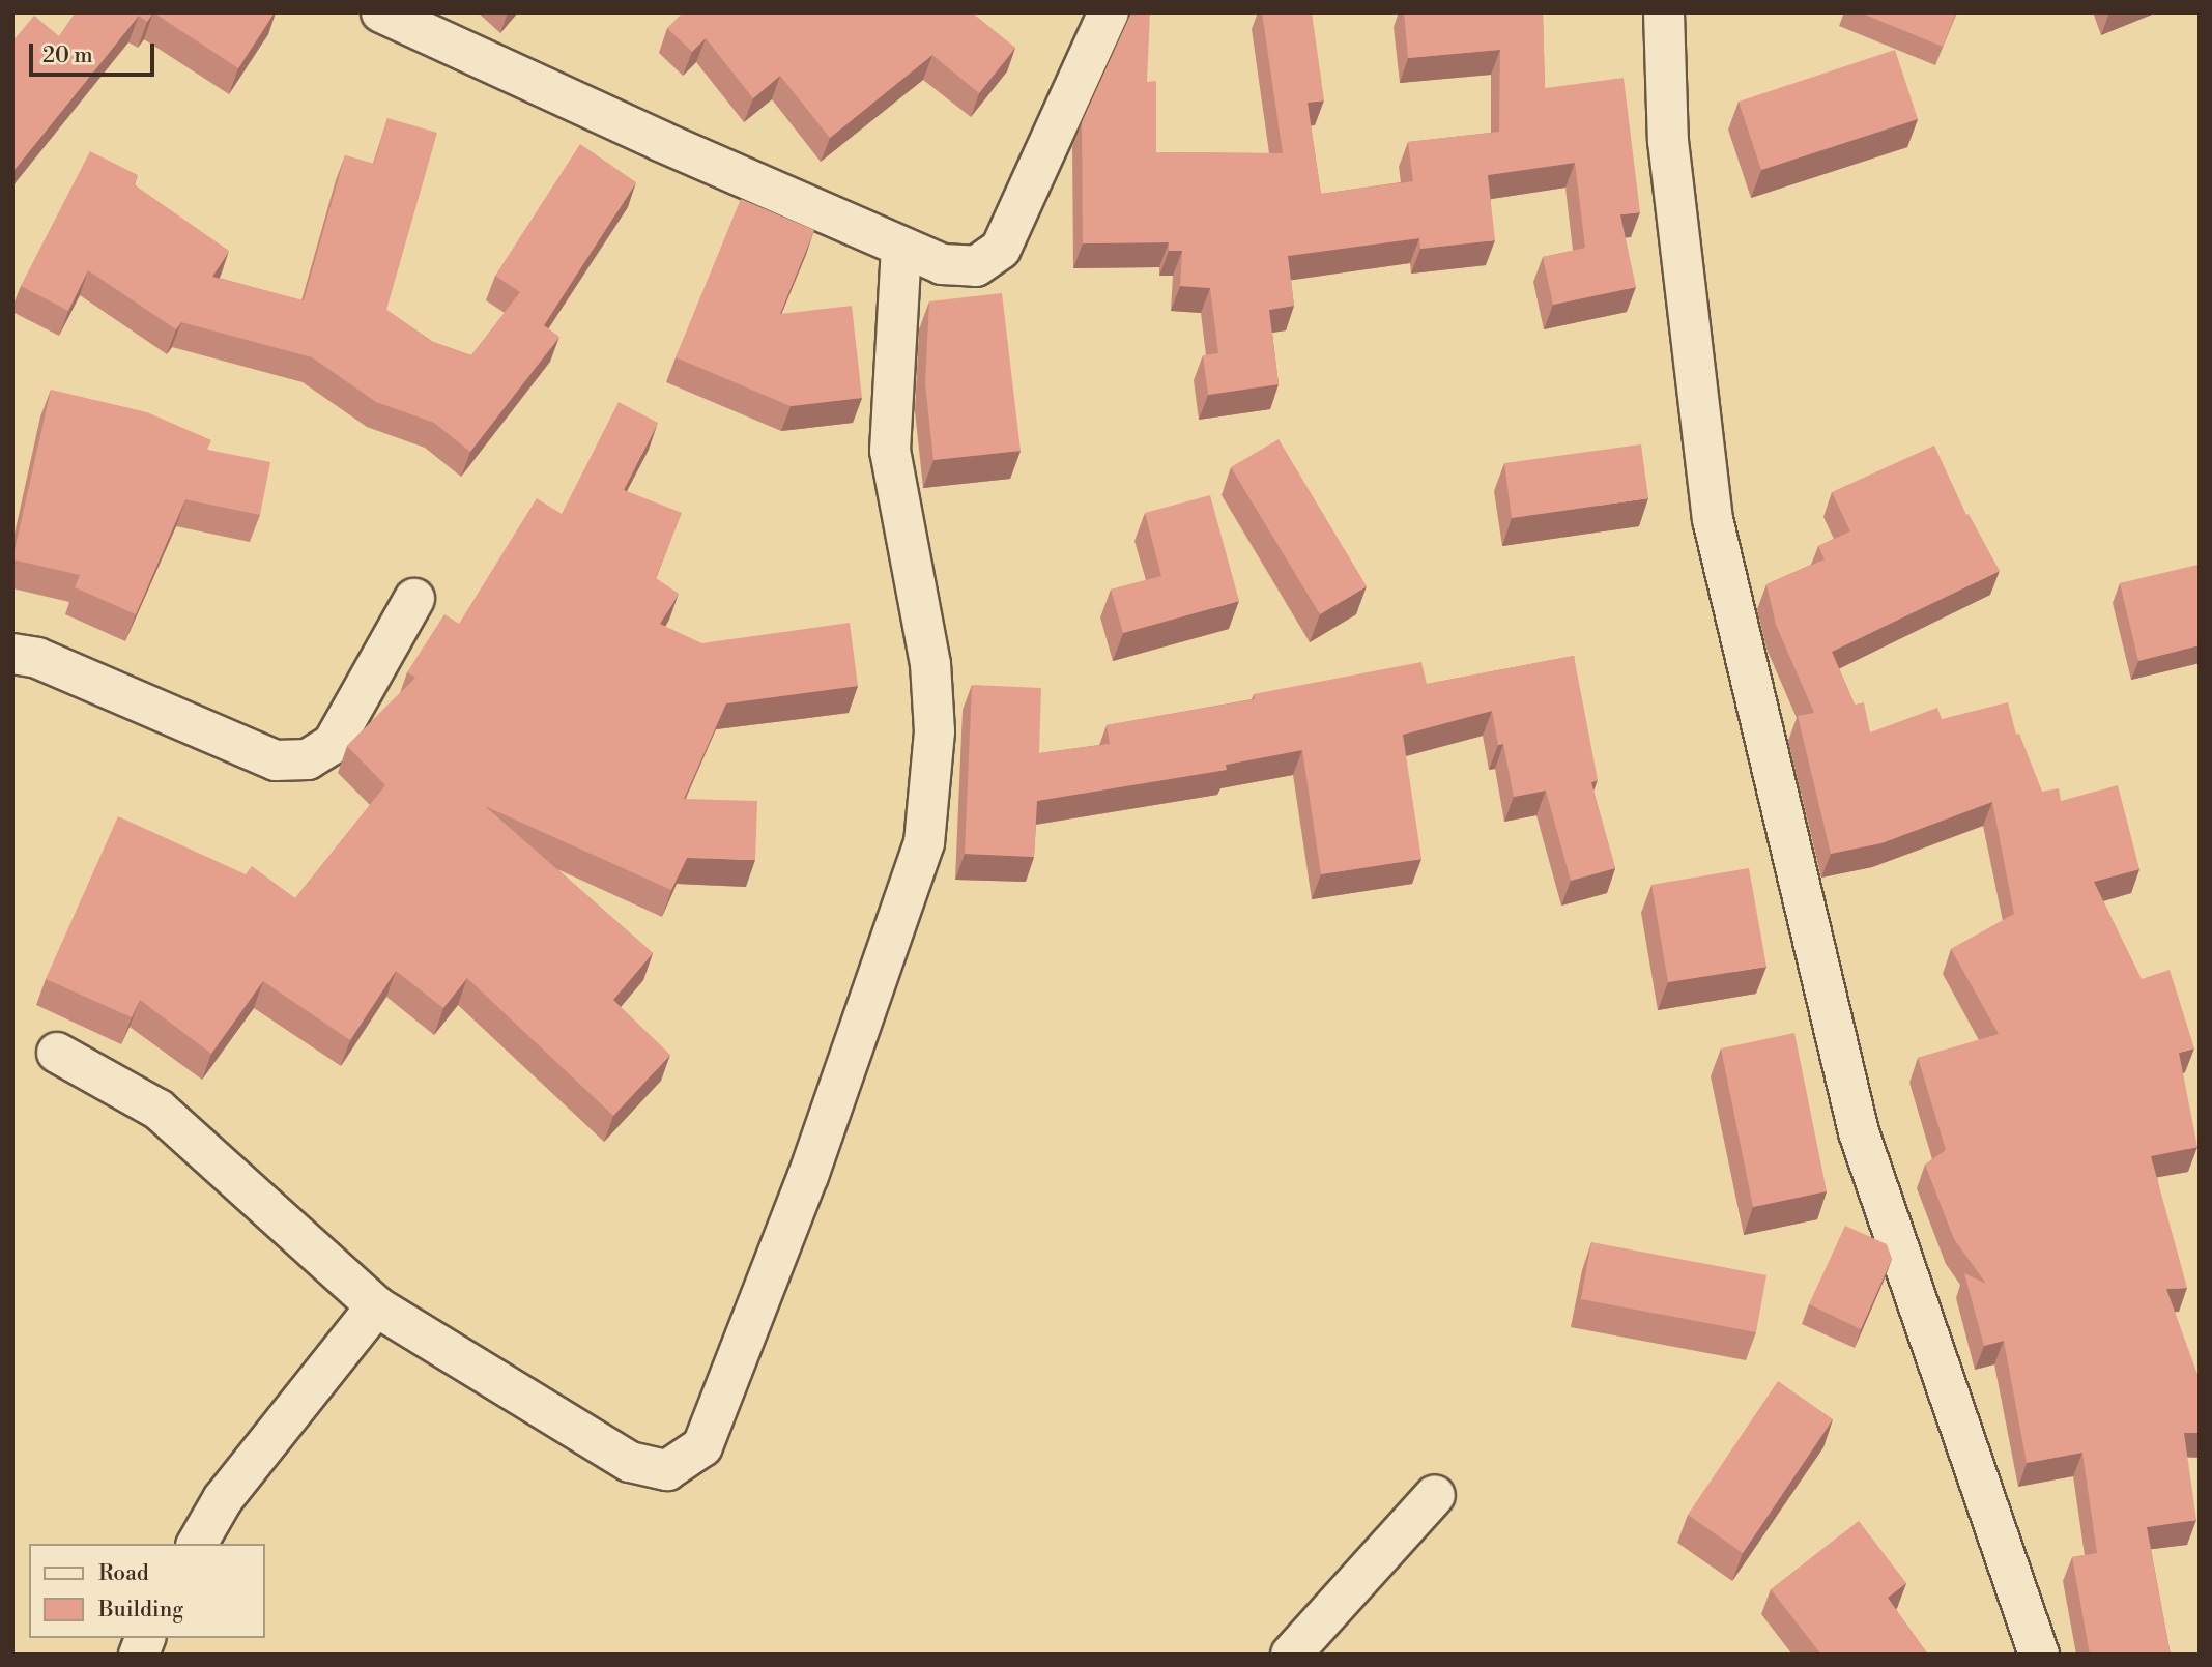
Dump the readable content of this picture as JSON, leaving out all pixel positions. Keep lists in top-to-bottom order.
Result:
{
  "legend": ["Road", "Building"],
  "scale_bar": "20 m"
}
